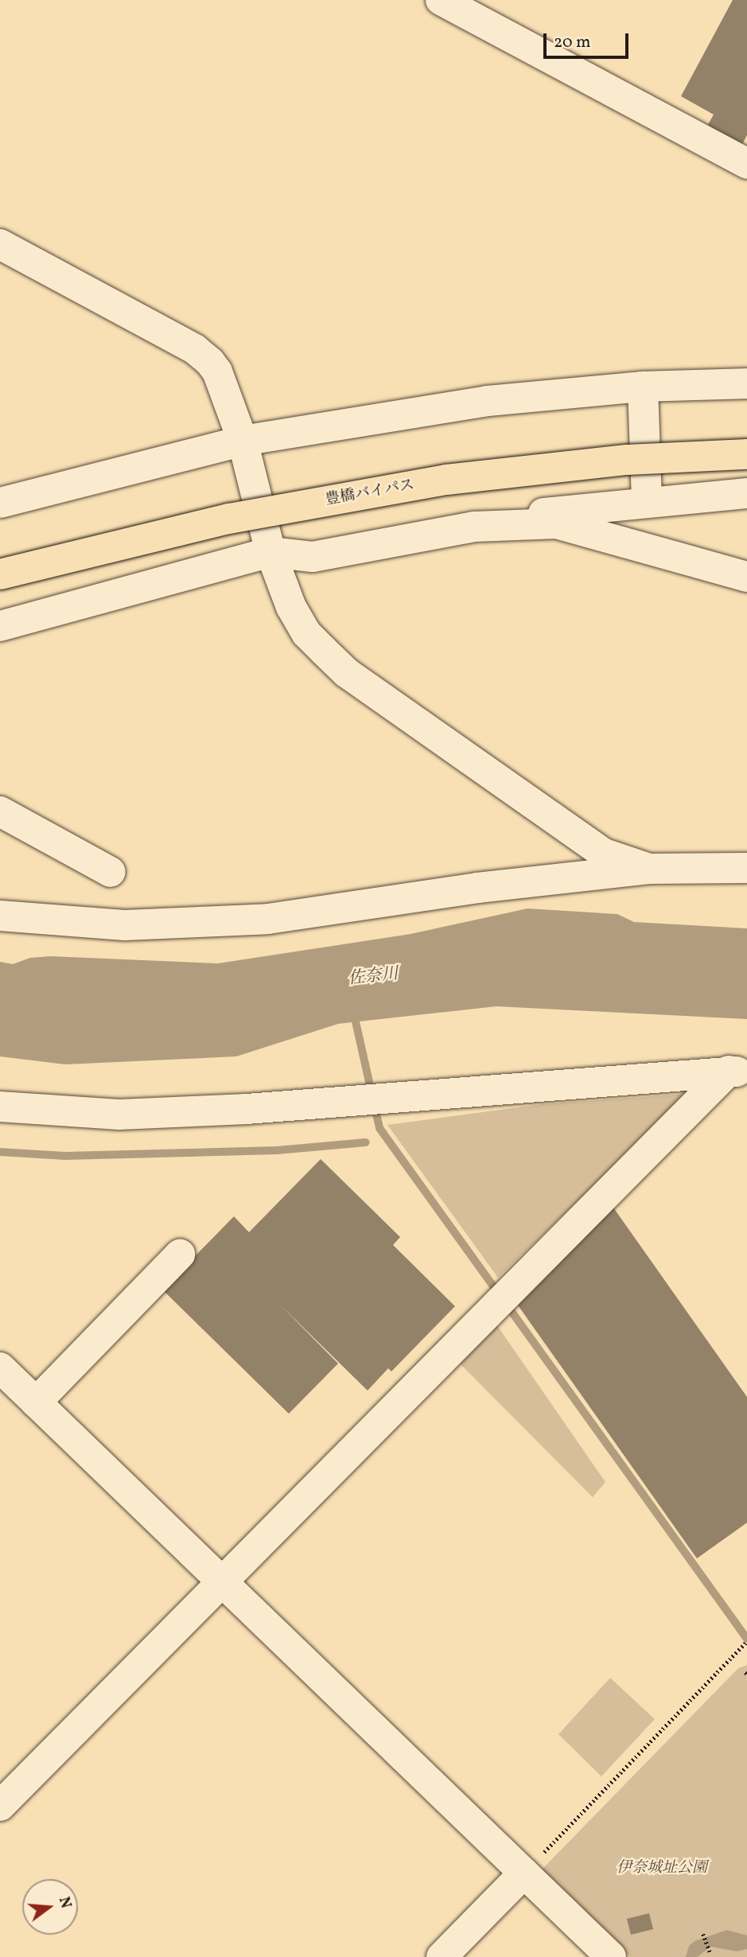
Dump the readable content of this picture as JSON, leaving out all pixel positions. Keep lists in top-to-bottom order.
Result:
{
  "streets": {
    "highway": ["豊橋バイパス"]
  },
  "water": ["佐奈川"],
  "parks": ["伊奈城址公園"],
  "scale_bar": "20 m",
  "north": "right"
}
